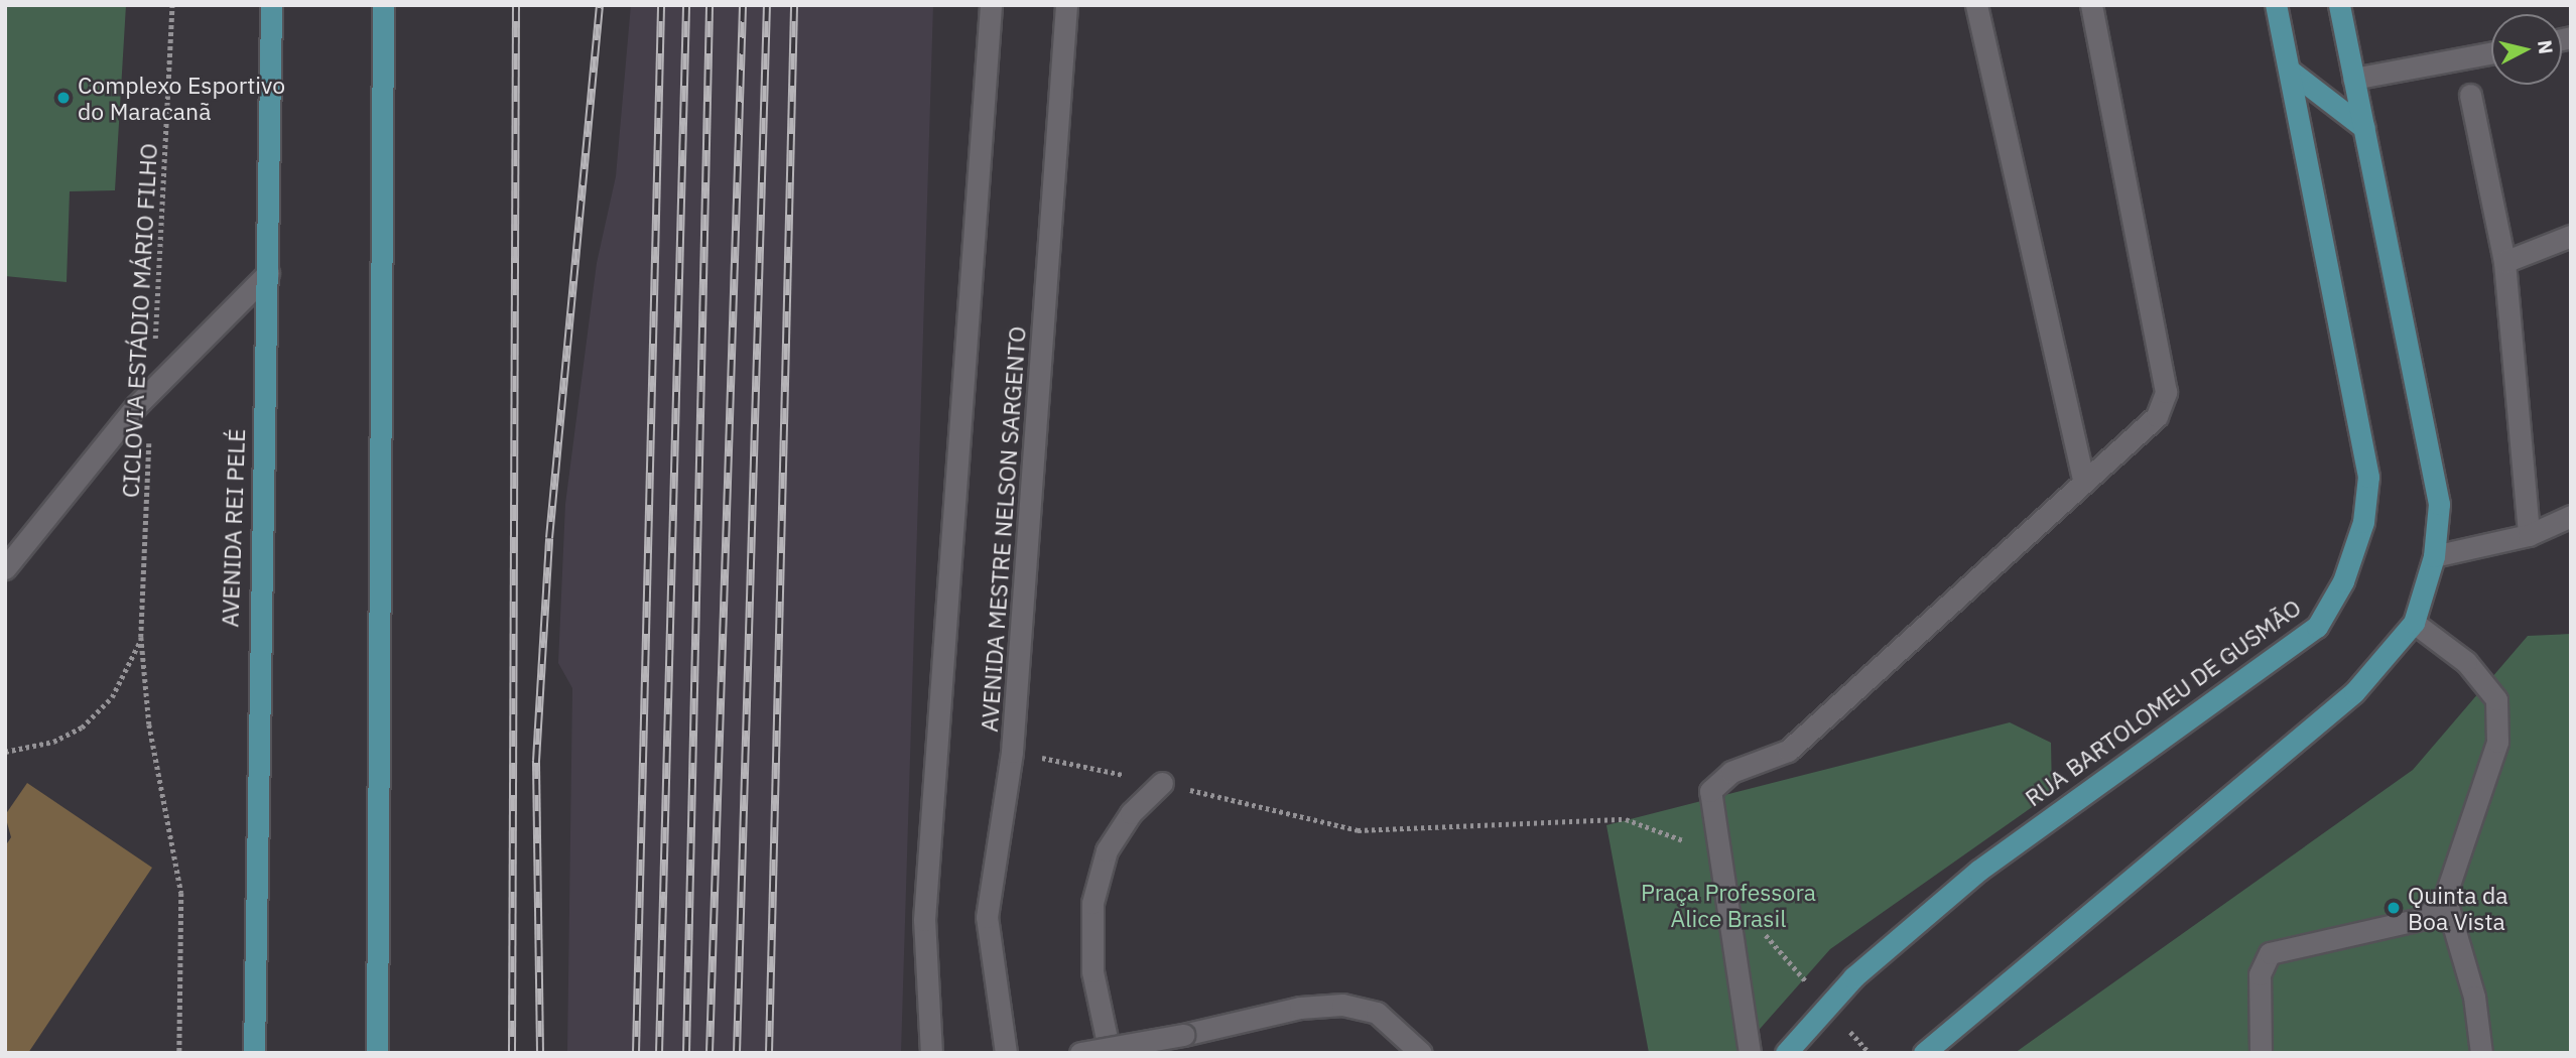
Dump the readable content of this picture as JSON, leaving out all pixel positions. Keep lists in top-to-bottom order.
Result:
{
  "streets": {
    "main road": ["AVENIDA REI PELÉ", "RUA BARTOLOMEU DE GUSMÃO"],
    "street": ["AVENIDA MESTRE NELSON SARGENTO"],
    "path": ["CICLOVIA ESTÁDIO MÁRIO FILHO"]
  },
  "parks": ["Praça Professora Alice Brasil"],
  "places": ["Complexo Esportivo do Maracanã", "Quinta da Boa Vista"],
  "north": "right"
}
